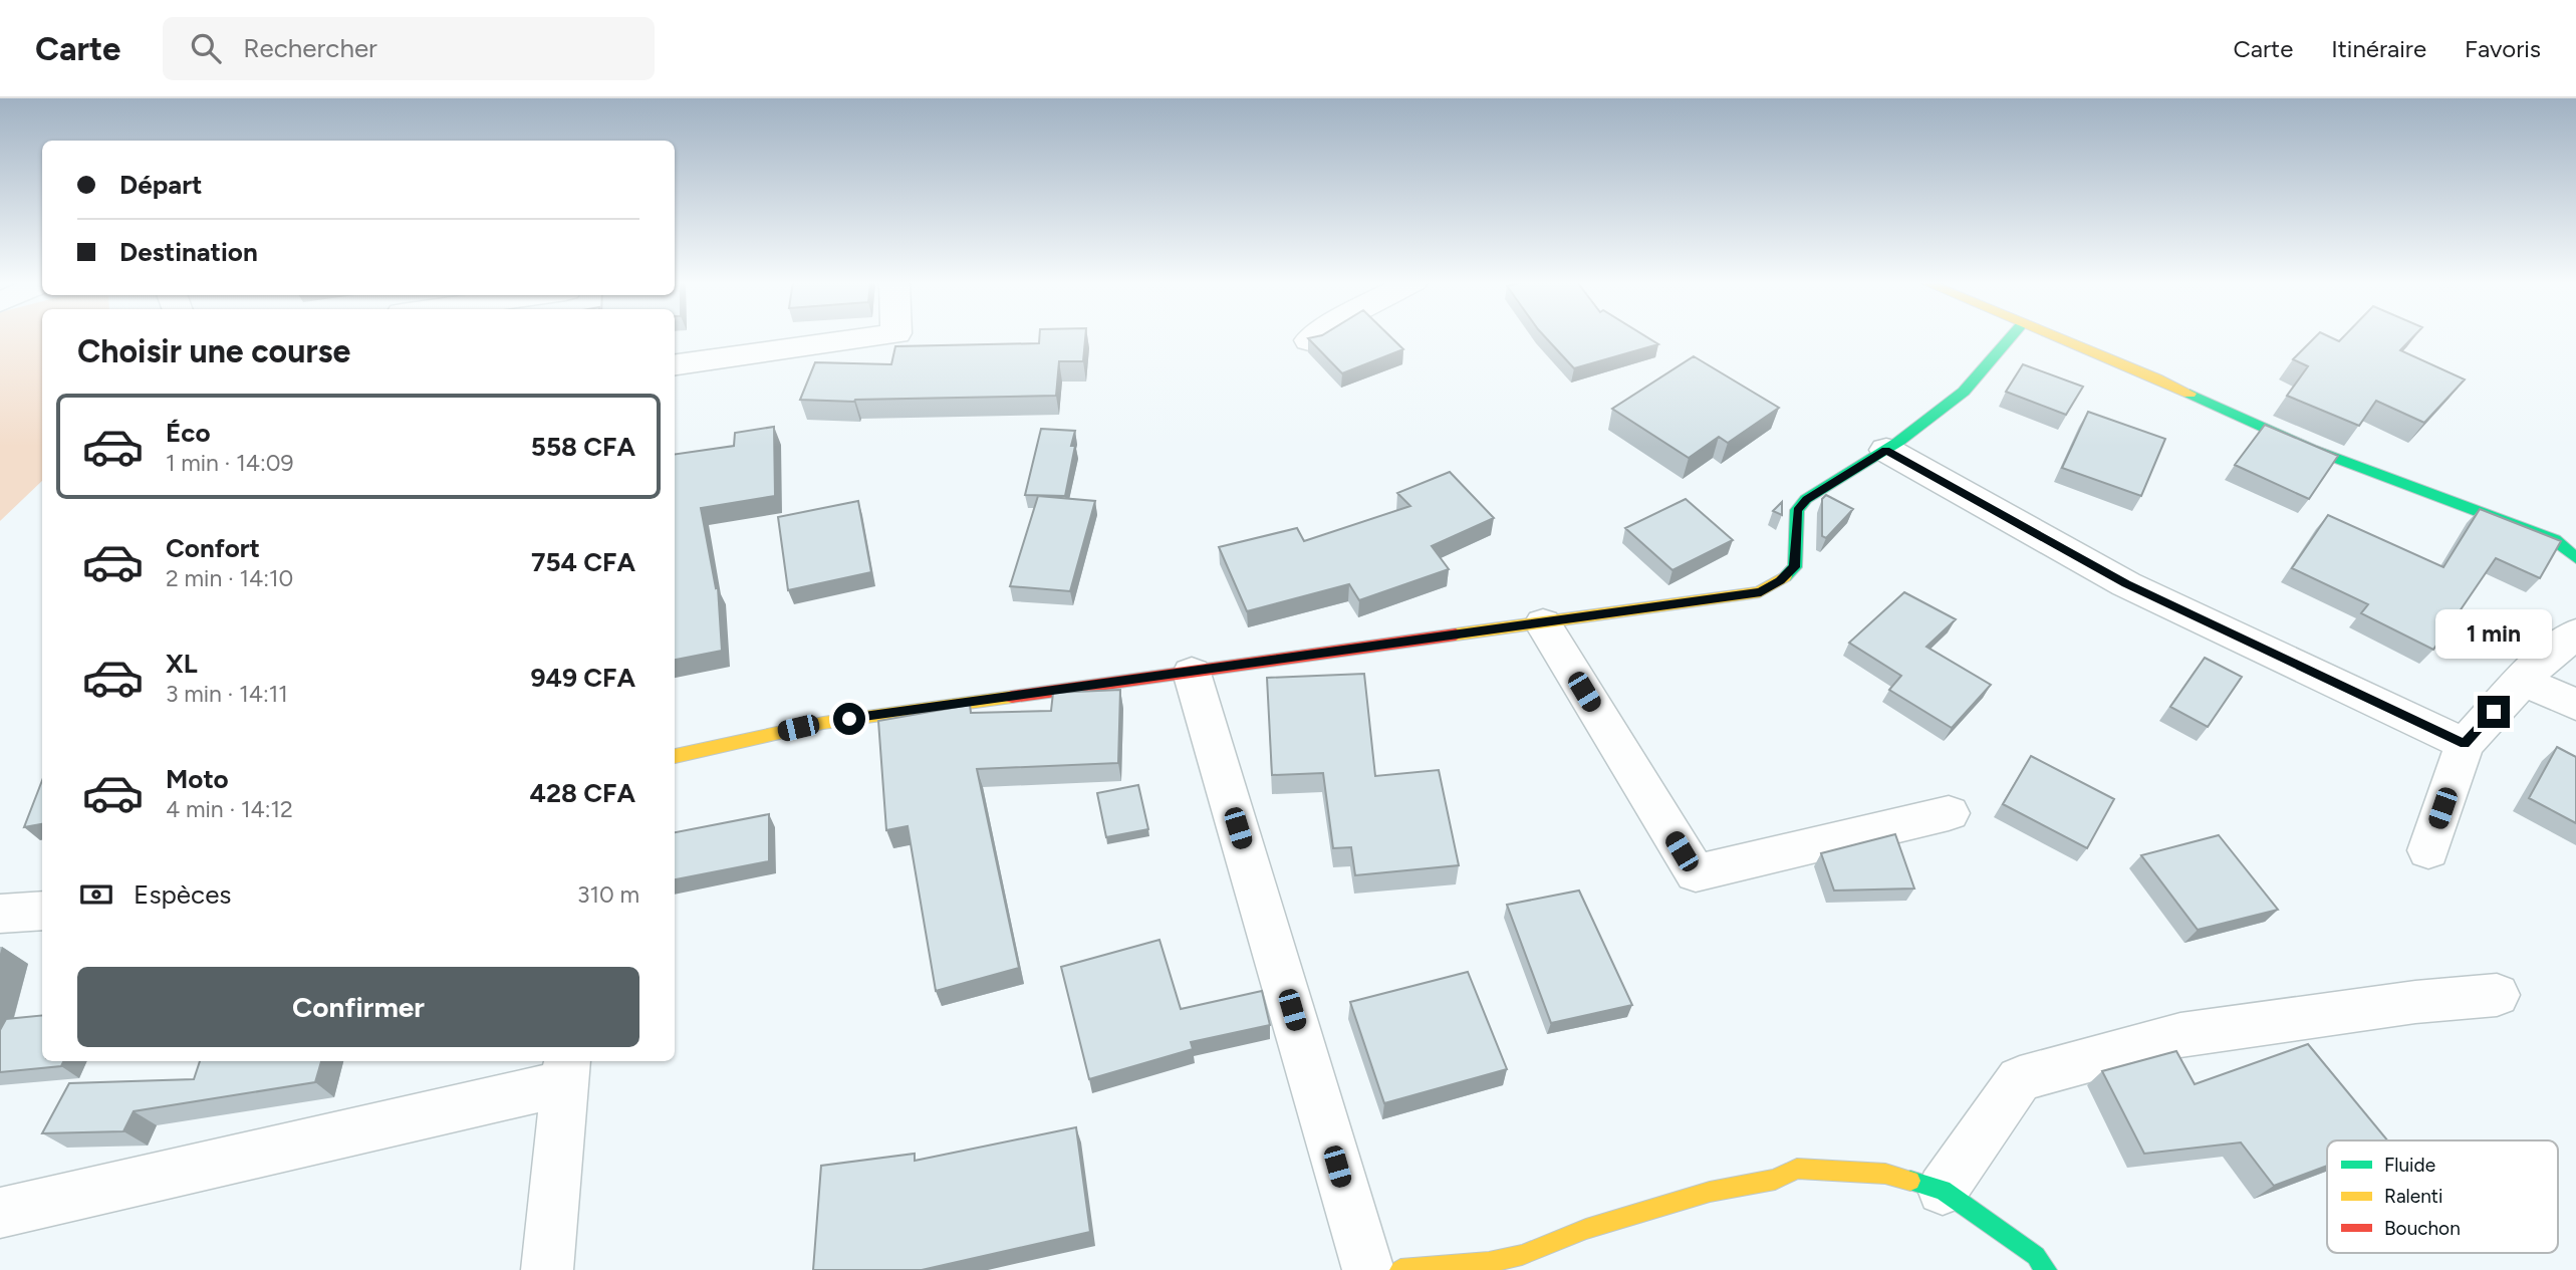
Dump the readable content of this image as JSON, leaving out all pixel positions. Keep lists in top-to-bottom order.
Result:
{
  "legend": ["Fluide", "Ralenti", "Bouchon"],
  "page": {
    "header": "Carte",
    "search": "Rechercher",
    "nav": ["Carte", "Itinéraire", "Favoris"],
    "banner": ["Départ", "Destination"],
    "heading": "Choisir une course",
    "list": [
      {
        "name": "Éco",
        "note": "1 min · 14:09",
        "value": "558 CFA"
      },
      {
        "name": "Confort",
        "note": "2 min · 14:10",
        "value": "754 CFA"
      },
      {
        "name": "XL",
        "note": "3 min · 14:11",
        "value": "949 CFA"
      },
      {
        "name": "Moto",
        "note": "4 min · 14:12",
        "value": "428 CFA"
      }
    ],
    "bubble": "1 min",
    "pay": ["Espèces", "310 m"],
    "buttons": "Confirmer"
  }
}
